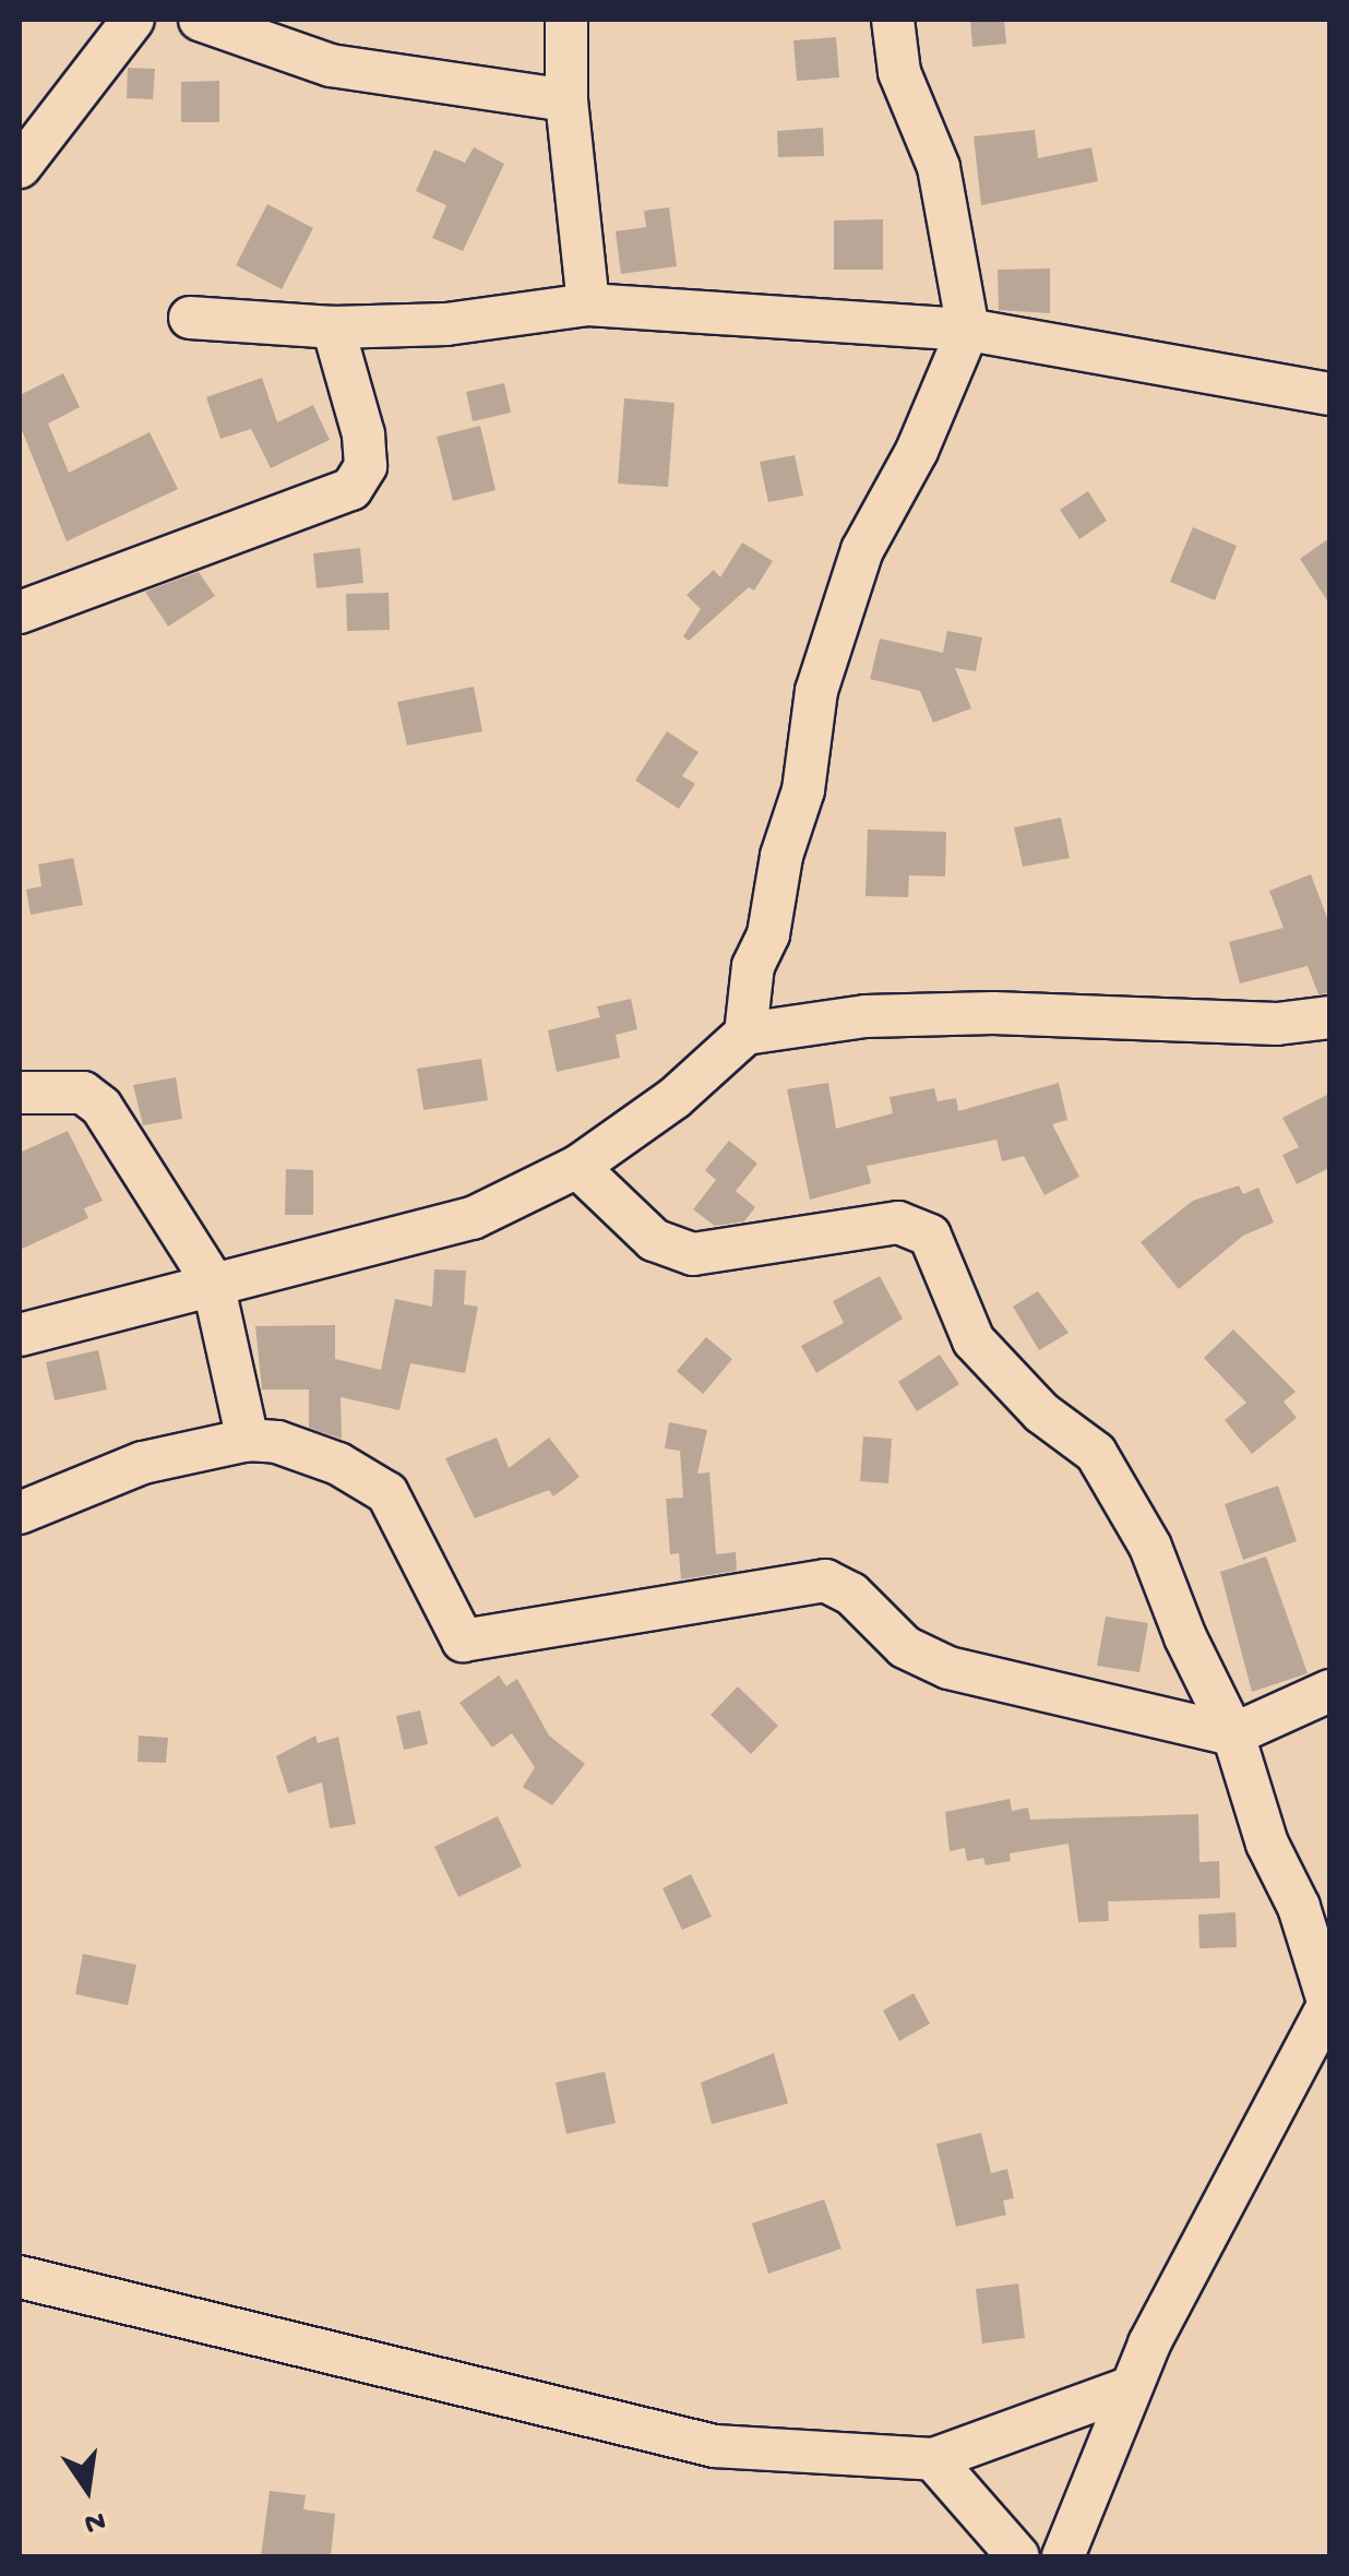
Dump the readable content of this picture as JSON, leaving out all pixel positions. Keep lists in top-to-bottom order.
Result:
{
  "north": "bottom"
}
